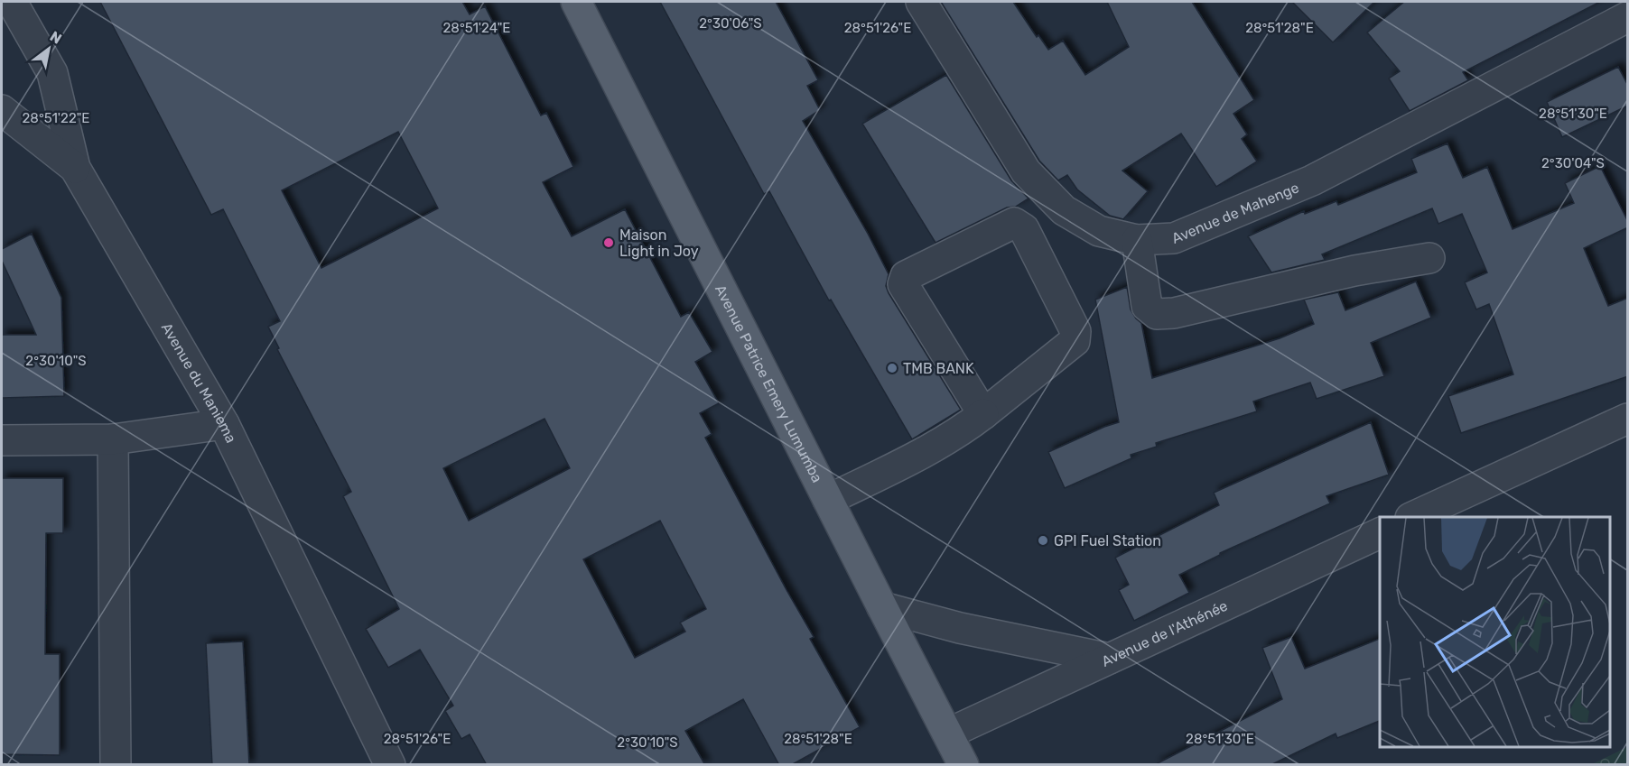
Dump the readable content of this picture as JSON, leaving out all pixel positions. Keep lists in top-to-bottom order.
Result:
{
  "streets": {
    "main road": ["Avenue Patrice Emery Lumumba"],
    "street": ["Avenue de Mahenge", "Avenue du Maniema", "Avenue de l'Athénée"]
  },
  "crossings": [
    ["Avenue Patrice Emery Lumumba", "Avenue de l'Athénée"]
  ],
  "places": ["Maison Light in Joy", "TMB BANK", "GPI Fuel Station"],
  "north": "top right",
  "coordinates": [
    "2°30'06\"S",
    "28°51'28\"E",
    "28°51'24\"E",
    "28°51'26\"E",
    "28°51'30\"E",
    "28°51'22\"E",
    "2°30'04\"S",
    "2°30'10\"S"
  ]
}
